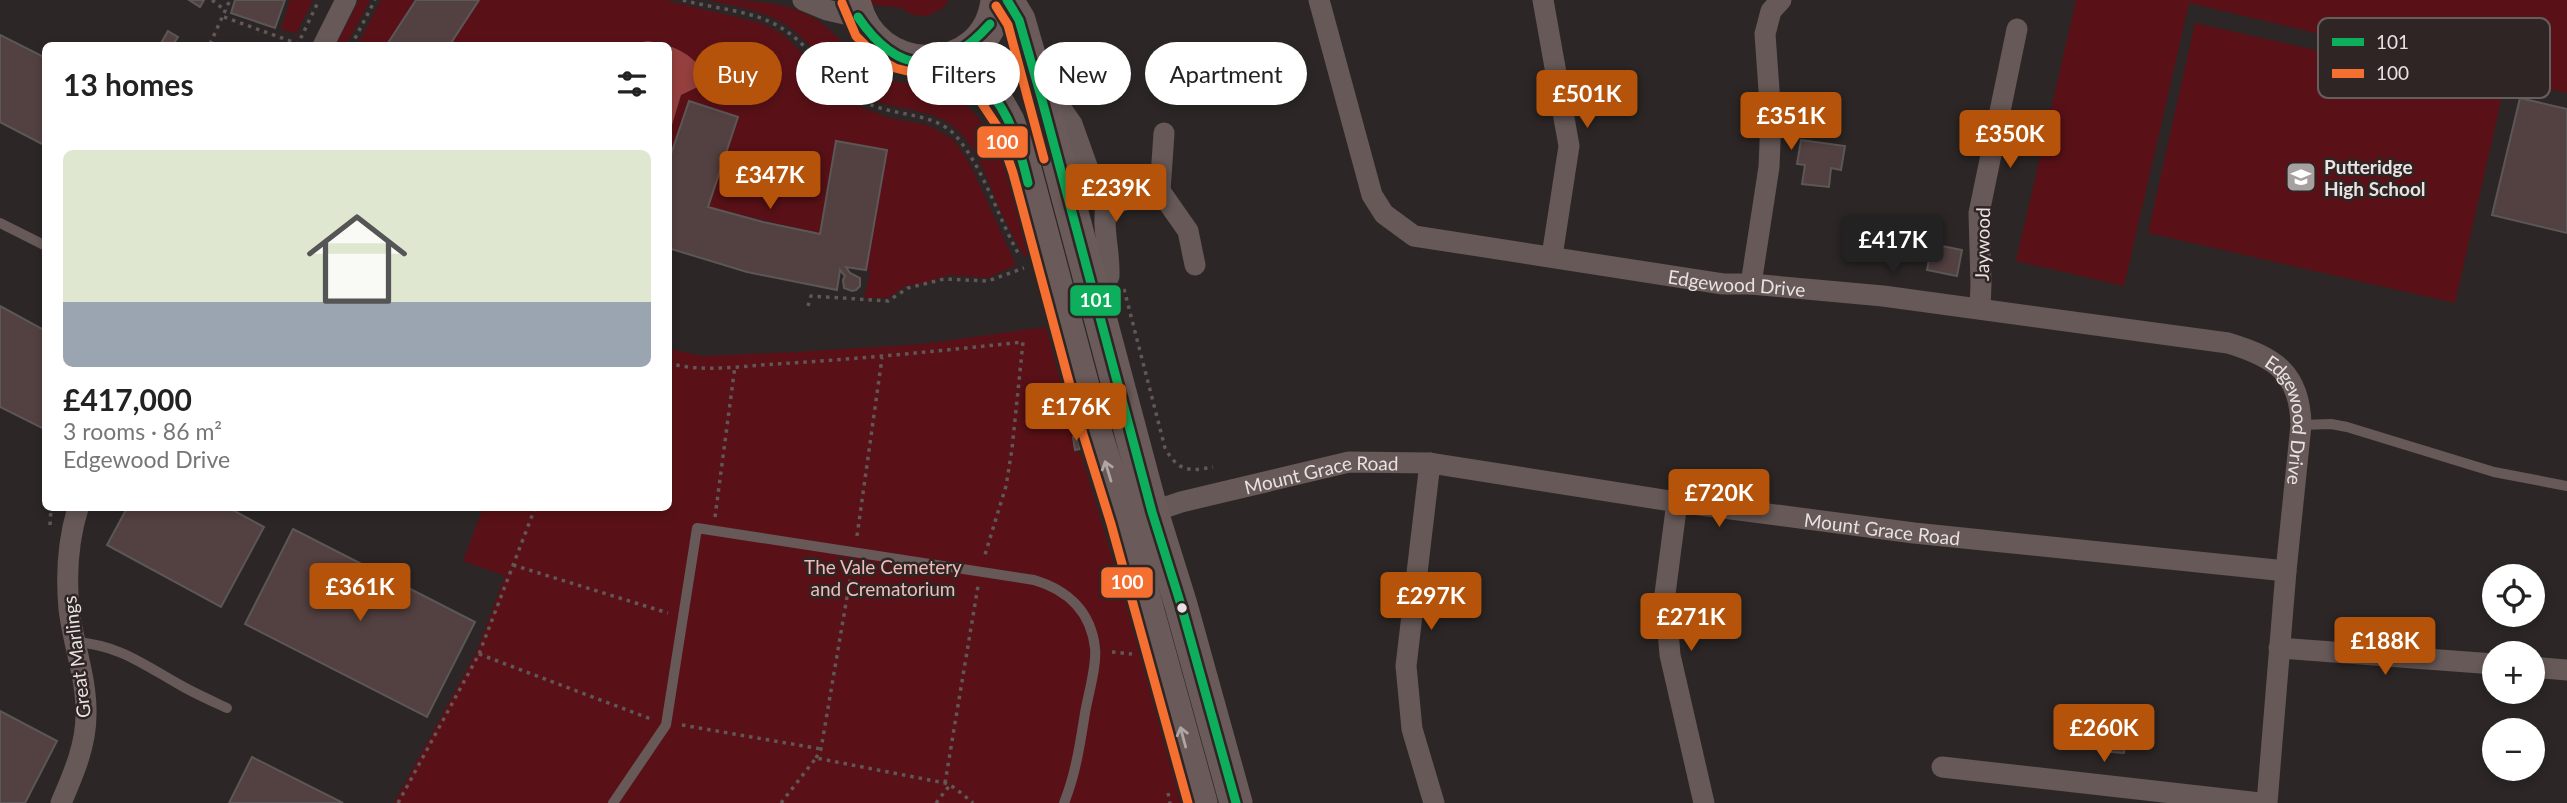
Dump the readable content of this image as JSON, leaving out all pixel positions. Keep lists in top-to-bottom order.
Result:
{
  "streets": {
    "street": [
      "Jaywood",
      "Edgewood Drive",
      "Mount Grace Road",
      "Great Marlings"
    ]
  },
  "crossings": [
    ["Jaywood", "Edgewood Drive"],
    ["Edgewood Drive", "Mount Grace Road"]
  ],
  "parks": ["The Vale Cemetery and Crematorium"],
  "places": {
    "school or university": ["Putteridge High School"]
  },
  "lines": ["transit line 101", "transit line 100"],
  "legend": ["101", "100"],
  "page": {
    "chip": [
      "Buy",
      "Rent",
      "Filters",
      "New",
      "Apartment"
    ],
    "heading": "13 homes",
    "price": [
      "£501K",
      "£351K",
      "£350K",
      "£347K",
      "£239K",
      "£417K",
      "£176K",
      "£720K",
      "£361K",
      "£297K",
      "£271K",
      "£188K",
      "£260K"
    ],
    "list": [
      {
        "name": "£417,000",
        "note": "3 rooms · 86 m² · Edgewood Drive"
      }
    ],
    "map_buttons": ["+", "−"]
  }
}
